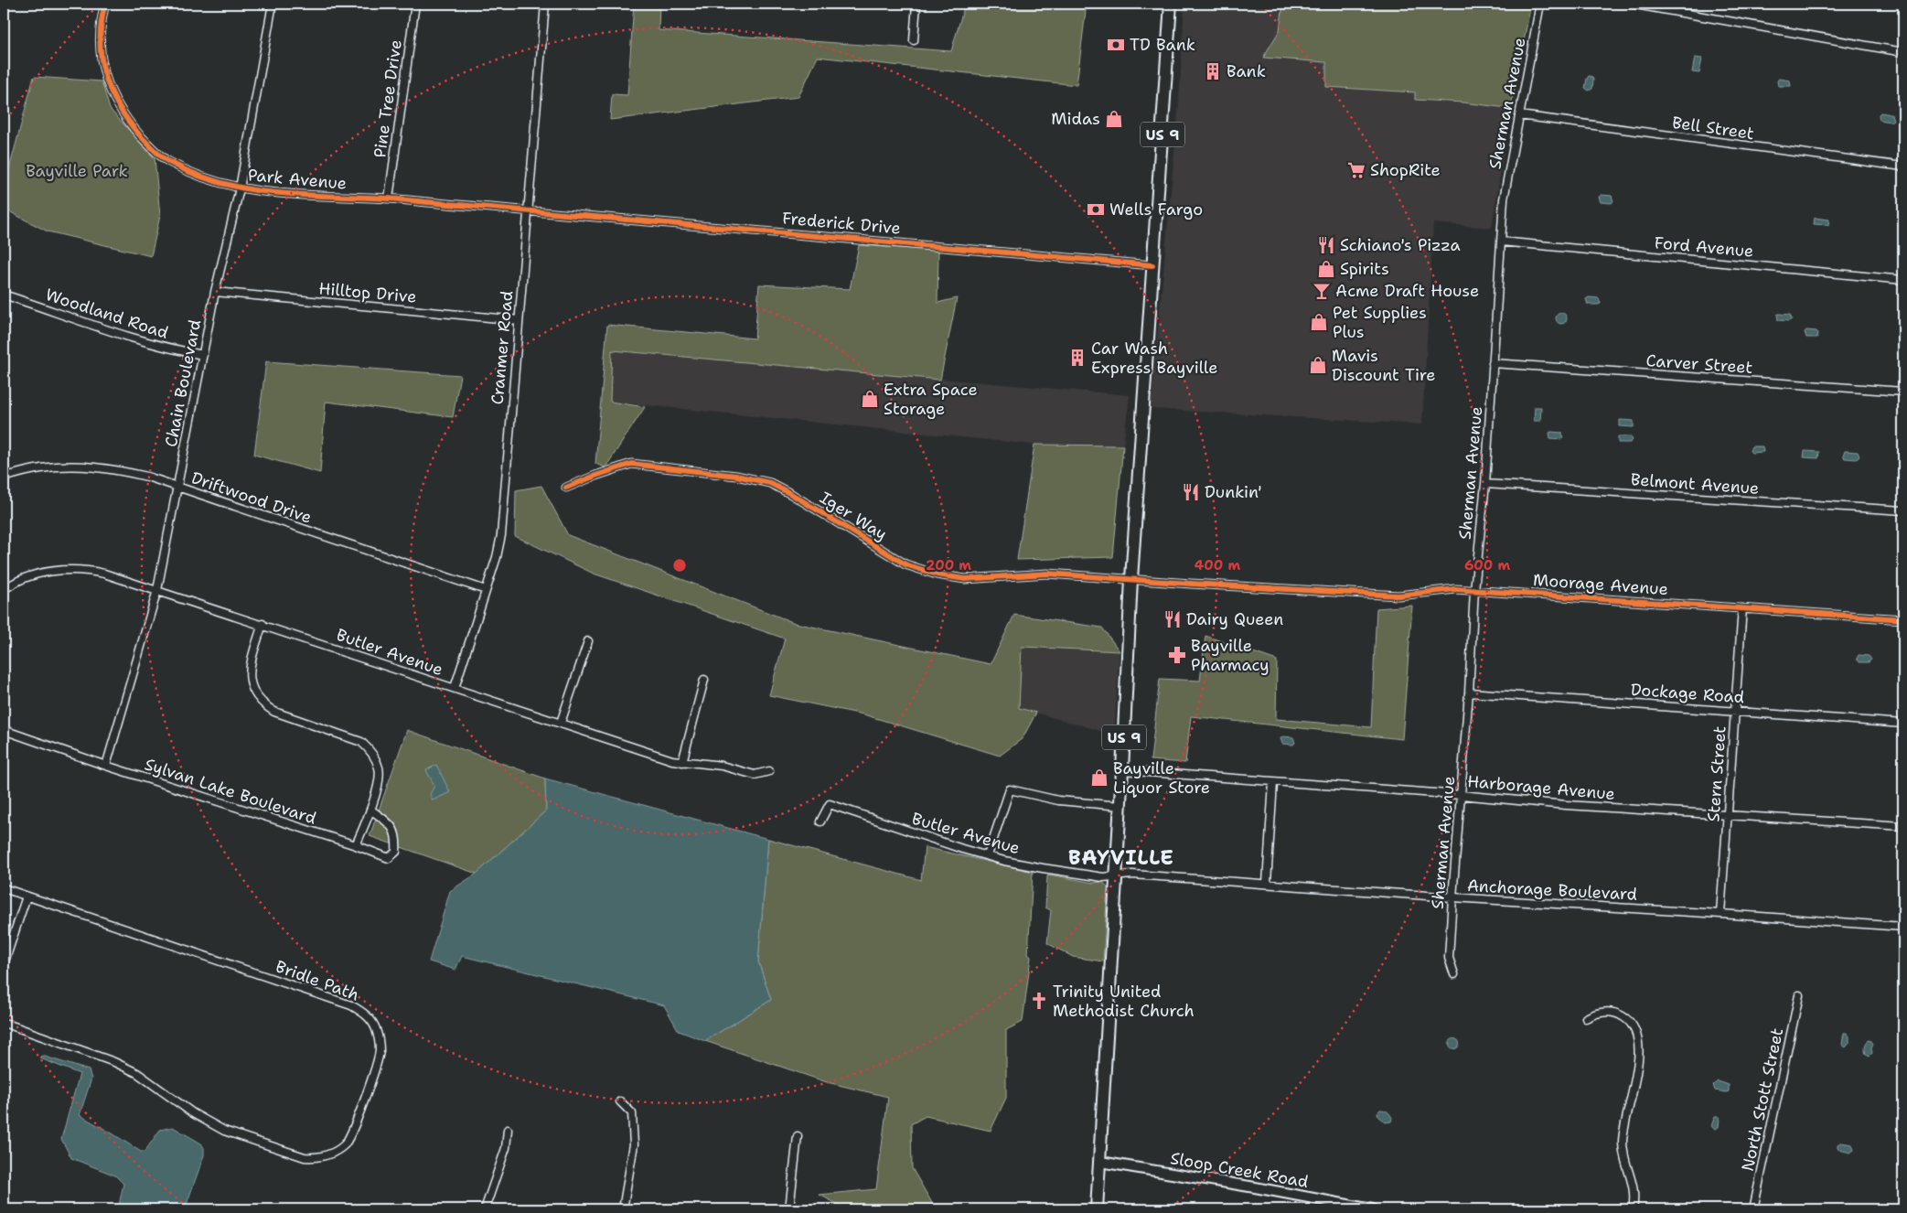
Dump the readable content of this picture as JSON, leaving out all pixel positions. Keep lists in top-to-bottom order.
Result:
{
  "streets": {
    "highway": ["US 9"],
    "street": [
      "Pine Tree Drive",
      "Sherman Avenue",
      "Bell Street",
      "Park Avenue",
      "Frederick Drive",
      "Ford Avenue",
      "Hilltop Drive",
      "Woodland Road",
      "Cranmer Road",
      "Carver Street",
      "Chain Boulevard",
      "Belmont Avenue",
      "Driftwood Drive",
      "Iger Way",
      "Moorage Avenue",
      "Butler Avenue",
      "Dockage Road",
      "Stern Street",
      "Harborage Avenue",
      "Sylvan Lake Boulevard",
      "Anchorage Boulevard",
      "Bridle Path",
      "North Stott Street",
      "Sloop Creek Road"
    ]
  },
  "crossings": [
    ["Pine Tree Drive", "Park Avenue"],
    ["Sherman Avenue", "Bell Street"],
    ["Sherman Avenue", "Ford Avenue"],
    ["Sherman Avenue", "Carver Street"],
    ["Sherman Avenue", "Belmont Avenue"],
    ["Sherman Avenue", "Moorage Avenue"],
    ["Sherman Avenue", "Dockage Road"],
    ["Sherman Avenue", "Harborage Avenue"],
    ["Sherman Avenue", "Anchorage Boulevard"],
    ["US 9", "Frederick Drive"],
    ["US 9", "Iger Way"],
    ["US 9", "Moorage Avenue"],
    ["US 9", "Butler Avenue"],
    ["US 9", "Harborage Avenue"],
    ["US 9", "Anchorage Boulevard"],
    ["US 9", "Sloop Creek Road"],
    ["Park Avenue", "Frederick Drive"],
    ["Park Avenue", "Cranmer Road"],
    ["Park Avenue", "Chain Boulevard"],
    ["Frederick Drive", "Cranmer Road"],
    ["Hilltop Drive", "Cranmer Road"],
    ["Hilltop Drive", "Chain Boulevard"],
    ["Woodland Road", "Chain Boulevard"],
    ["Cranmer Road", "Driftwood Drive"],
    ["Cranmer Road", "Butler Avenue"],
    ["Chain Boulevard", "Driftwood Drive"],
    ["Chain Boulevard", "Butler Avenue"],
    ["Chain Boulevard", "Sylvan Lake Boulevard"],
    ["Iger Way", "Moorage Avenue"],
    ["Moorage Avenue", "Stern Street"],
    ["Butler Avenue", "Anchorage Boulevard"],
    ["Dockage Road", "Stern Street"],
    ["Stern Street", "Harborage Avenue"],
    ["Stern Street", "Anchorage Boulevard"]
  ],
  "districts": ["BAYVILLE"],
  "parks": ["Bayville Park"],
  "places": {
    "bank": ["TD Bank", "Wells Fargo"],
    "building": ["Bank", "Car Wash Express Bayville"],
    "shop": [
      "Midas",
      "Spirits",
      "Pet Supplies Plus",
      "Mavis Discount Tire",
      "Extra Space Storage",
      "Bayville Liquor Store"
    ],
    "supermarket": ["ShopRite"],
    "restaurant": ["Schiano's Pizza", "Dunkin'", "Dairy Queen"],
    "bar": ["Acme Draft House"],
    "pharmacy": ["Bayville Pharmacy"],
    "church": ["Trinity United Methodist Church"]
  },
  "rings": ["200 m", "400 m", "600 m"]
}
